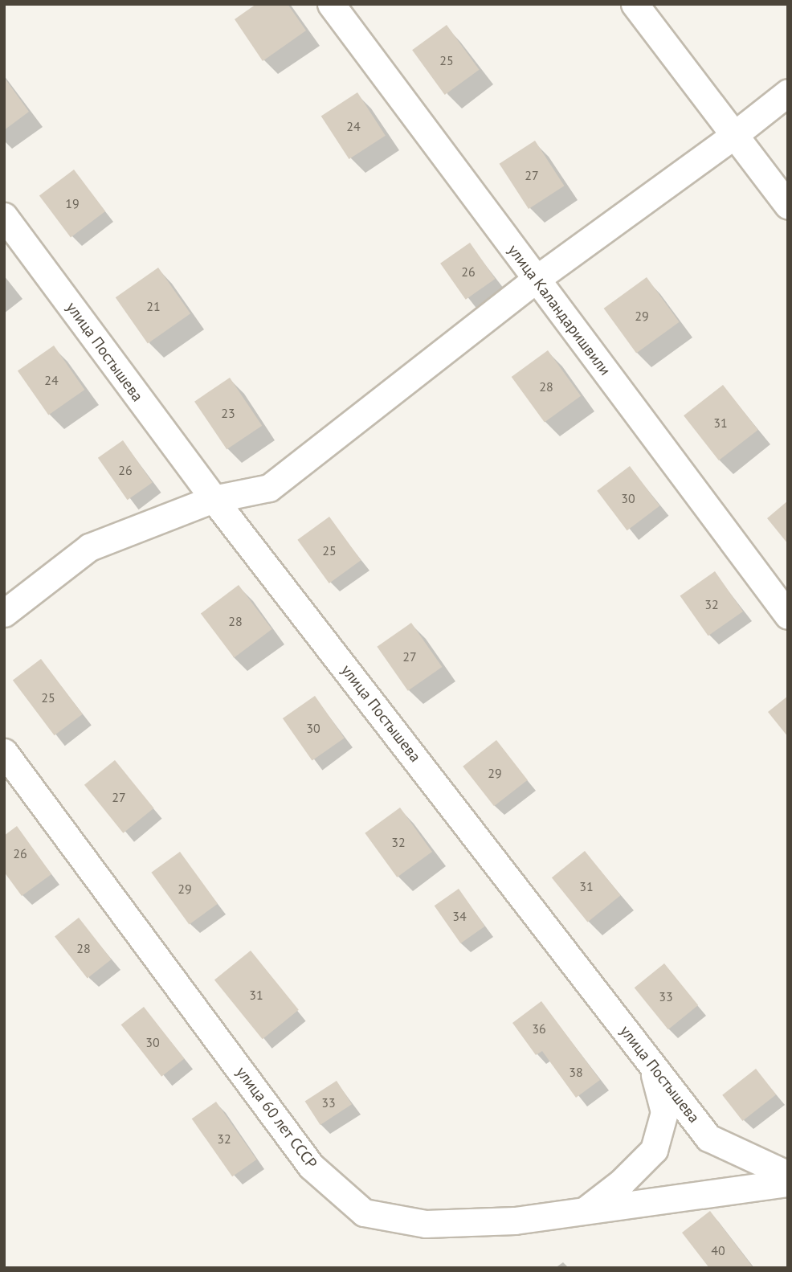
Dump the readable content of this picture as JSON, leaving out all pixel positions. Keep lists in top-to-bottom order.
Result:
{
  "streets": {
    "street": ["улица Каландаришвили", "улица Постышева", "улица 60 лет СССР"]
  },
  "house_numbers": [
    "25",
    "24",
    "27",
    "19",
    "26",
    "21",
    "29",
    "24",
    "28",
    "23",
    "31",
    "26",
    "30",
    "25",
    "32",
    "28",
    "27",
    "25",
    "30",
    "29",
    "27",
    "32",
    "26",
    "31",
    "29",
    "34",
    "28",
    "31",
    "33",
    "36",
    "30",
    "38",
    "33",
    "32",
    "40"
  ]
}
